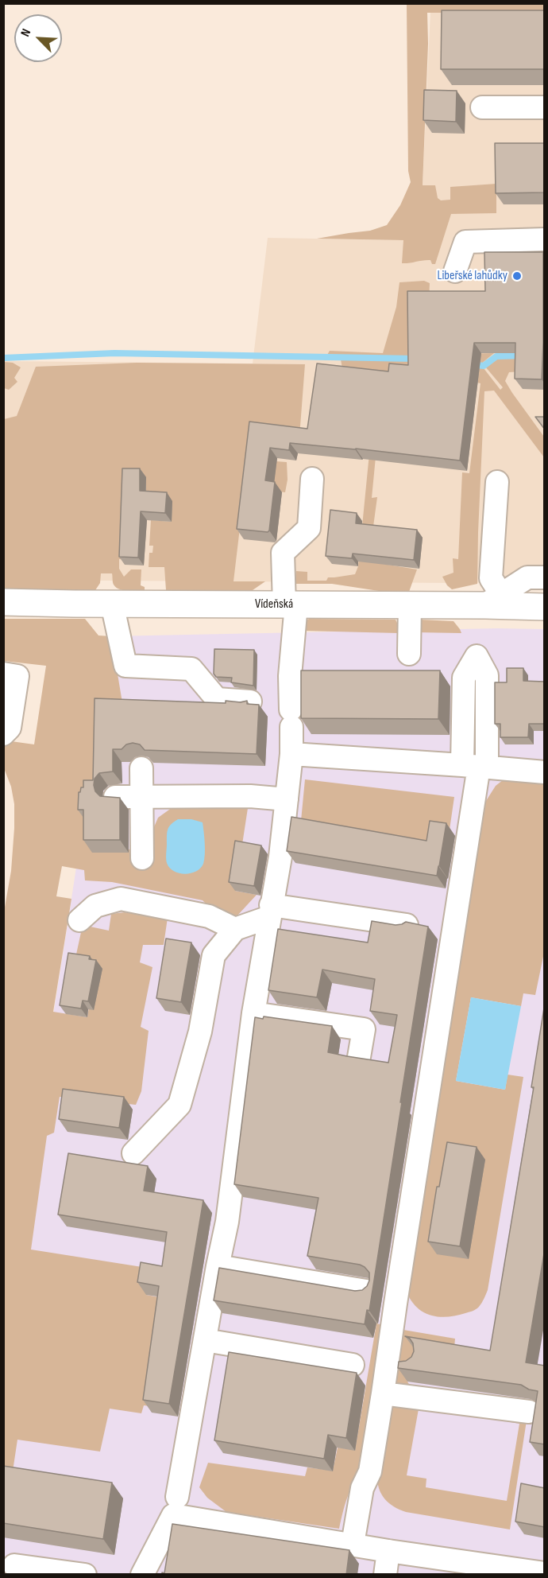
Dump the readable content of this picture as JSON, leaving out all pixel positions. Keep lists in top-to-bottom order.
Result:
{
  "streets": {
    "main road": ["Vídeňská"]
  },
  "places": ["Libeřské lahůdky"],
  "north": "top left"
}
